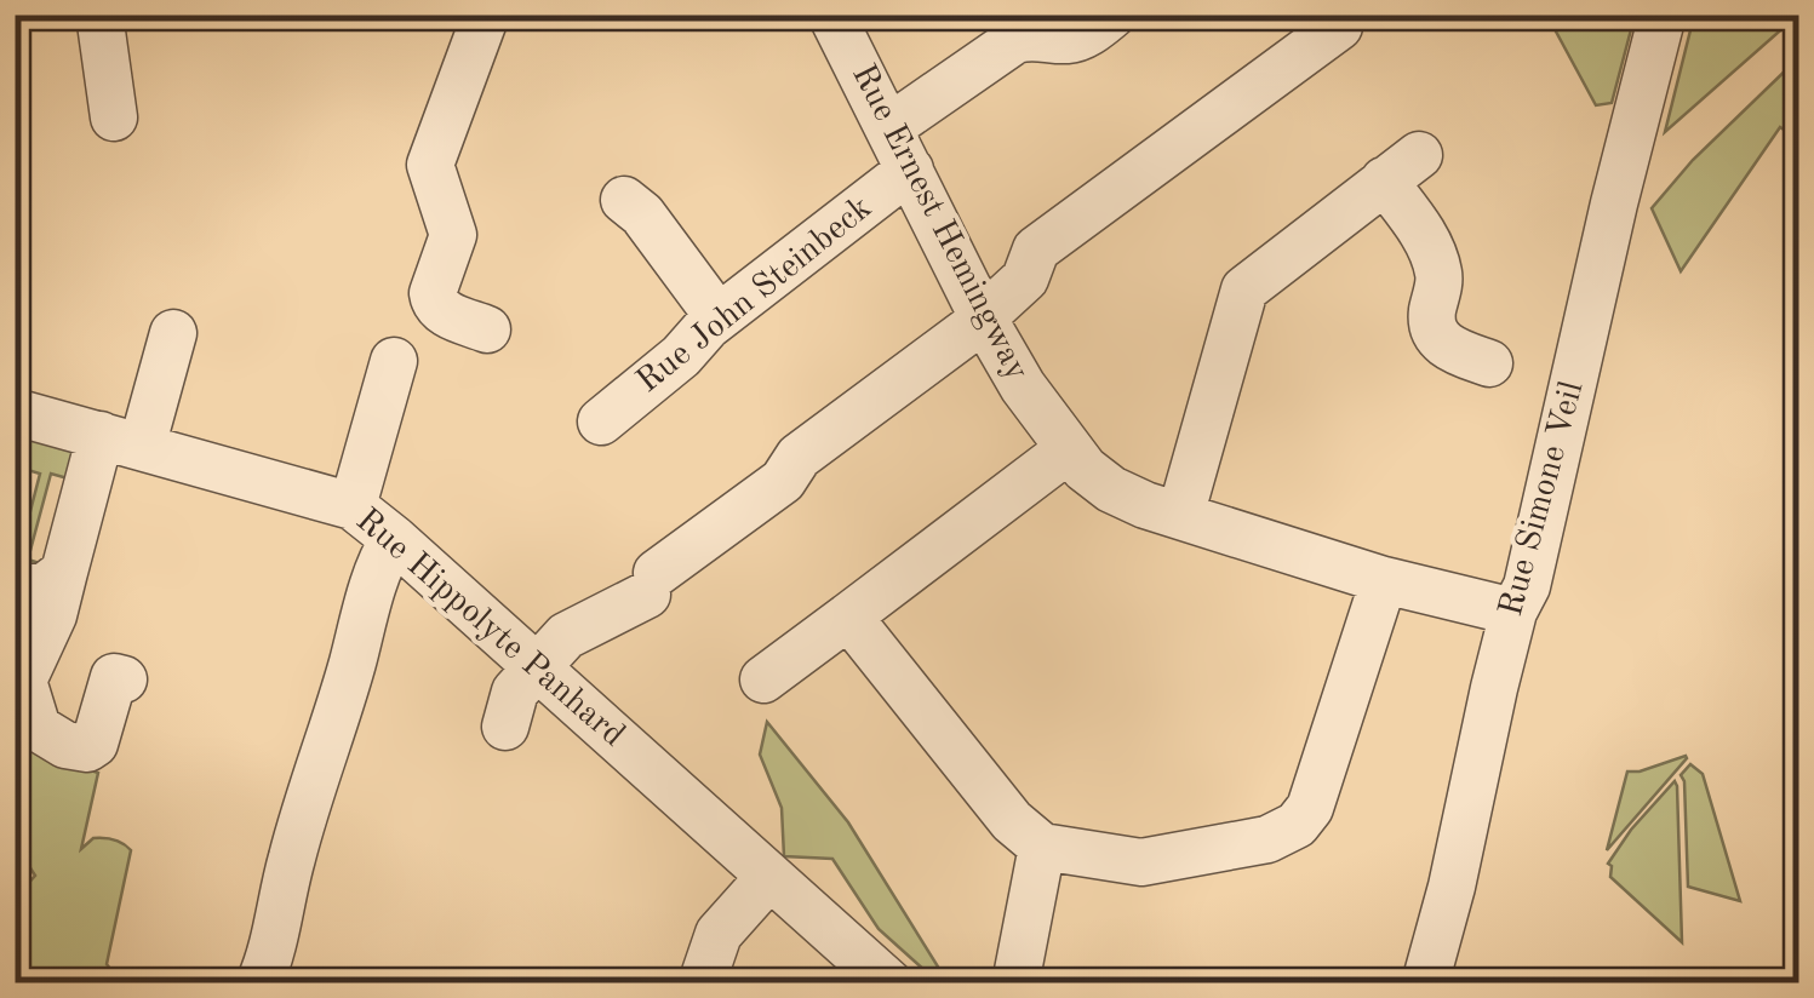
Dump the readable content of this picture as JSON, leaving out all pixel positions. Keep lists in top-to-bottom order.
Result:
{
  "streets": {
    "street": [
      "Rue Ernest Hemingway",
      "Rue John Steinbeck",
      "Rue Simone Veil",
      "Rue Hippolyte Panhard"
    ]
  },
  "crossings": [
    ["Rue Ernest Hemingway", "Rue John Steinbeck"],
    ["Rue Ernest Hemingway", "Rue Simone Veil"]
  ]
}
